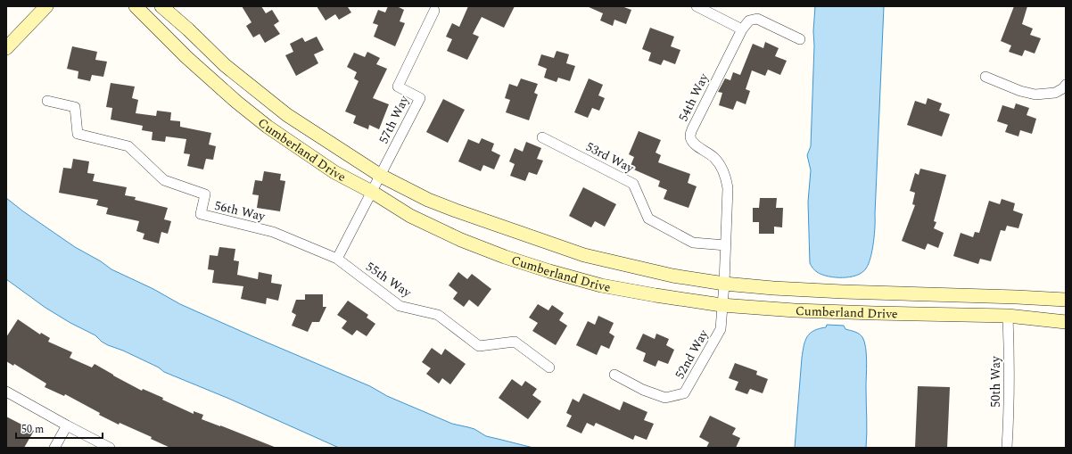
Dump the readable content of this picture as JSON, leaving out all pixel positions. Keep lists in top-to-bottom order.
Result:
{
  "streets": {
    "street": [
      "54th Way",
      "57th Way",
      "Cumberland Drive",
      "53rd Way",
      "56th Way",
      "55th Way",
      "52nd Way",
      "50th Way"
    ]
  },
  "crossings": [
    ["54th Way", "Cumberland Drive"],
    ["54th Way", "53rd Way"],
    ["54th Way", "52nd Way"],
    ["57th Way", "Cumberland Drive"],
    ["Cumberland Drive", "52nd Way"],
    ["Cumberland Drive", "50th Way"],
    ["56th Way", "55th Way"]
  ],
  "scale_bar": "50 m"
}
